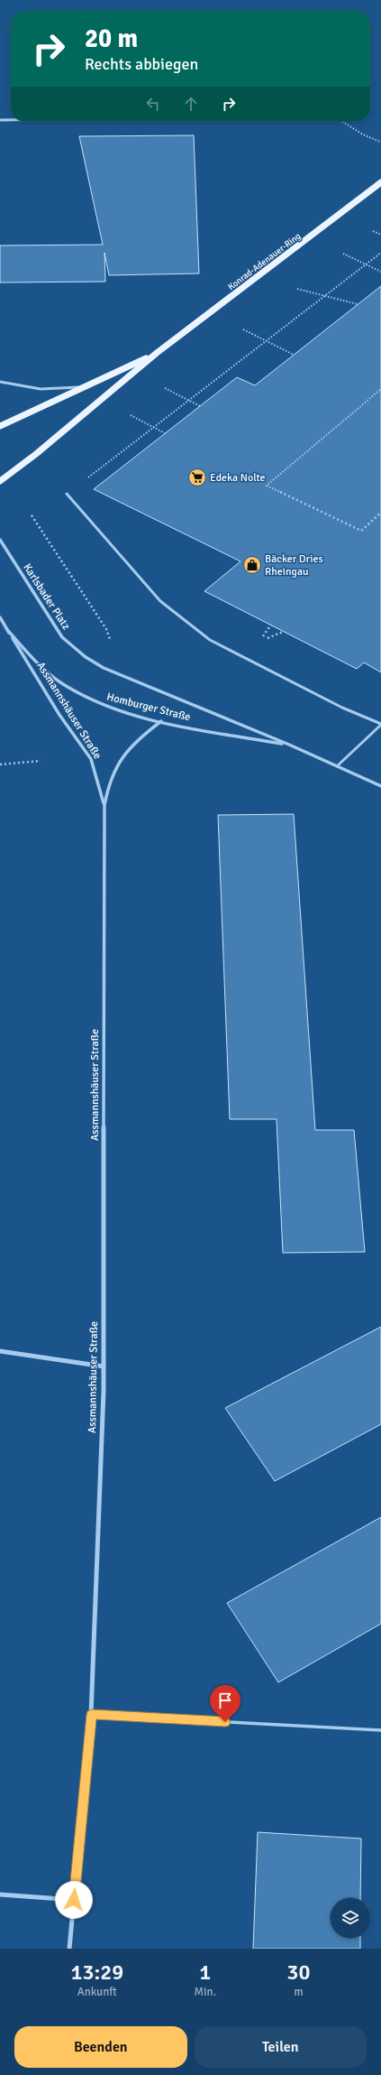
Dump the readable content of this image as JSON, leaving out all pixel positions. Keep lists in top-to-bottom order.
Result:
{
  "streets": {
    "main road": ["Konrad-Adenauer-Ring"],
    "street": ["Karlsbader Platz", "Homburger Straße", "Assmannshäuser Straße"]
  },
  "crossings": [
    ["Karlsbader Platz", "Homburger Straße"],
    ["Homburger Straße", "Assmannshäuser Straße"]
  ],
  "places": {
    "supermarket": ["Edeka Nolte"],
    "shop": ["Bäcker Dries Rheingau"]
  },
  "page": {
    "turn": ["20 m", "Rechts abbiegen"],
    "eta": [
      "13:29",
      "Ankunft",
      "1",
      "Min.",
      "30",
      "m"
    ],
    "buttons": ["Beenden", "Teilen"]
  }
}
